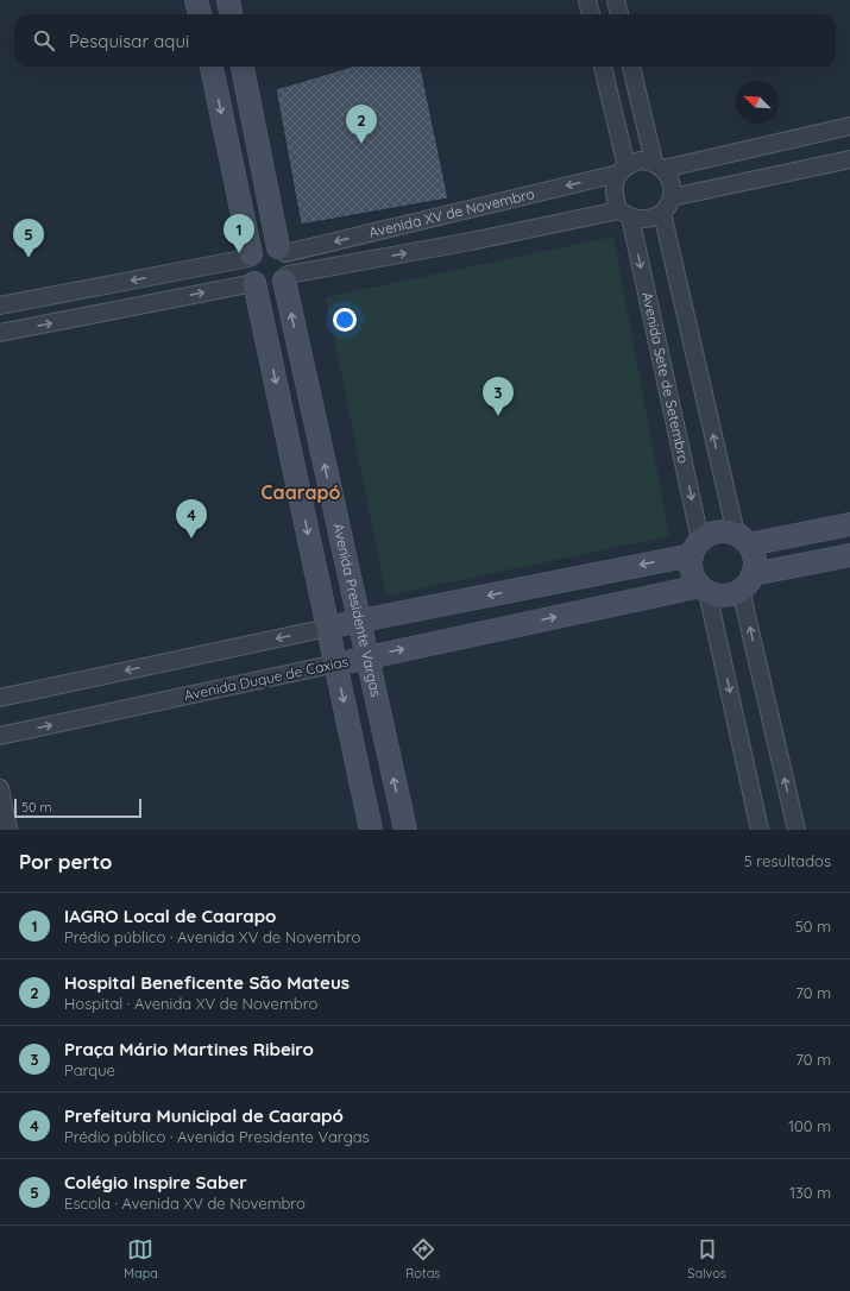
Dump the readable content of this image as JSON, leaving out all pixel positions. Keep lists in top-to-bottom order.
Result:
{
  "streets": {
    "main road": ["Avenida Presidente Vargas", "Avenida Duque de Caxias"],
    "street": ["Avenida XV de Novembro", "Avenida Sete de Setembro"]
  },
  "crossings": [
    ["Avenida XV de Novembro", "Avenida Sete de Setembro"],
    ["Avenida XV de Novembro", "Avenida Presidente Vargas"],
    ["Avenida Sete de Setembro", "Avenida Duque de Caxias"],
    ["Avenida Presidente Vargas", "Avenida Duque de Caxias"]
  ],
  "districts": ["Caarapó"],
  "scale_bar": "50 m",
  "north": "top left",
  "page": {
    "search": "Pesquisar aqui",
    "pins": [
      "2",
      "1",
      "5",
      "3",
      "4"
    ],
    "scale": "50 m",
    "heading": ["Por perto", "5 resultados"],
    "list": [
      {
        "mark": "1",
        "name": "IAGRO Local de Caarapo",
        "note": "Prédio público · Avenida XV de Novembro",
        "value": "50 m"
      },
      {
        "mark": "2",
        "name": "Hospital Beneficente São Mateus",
        "note": "Hospital · Avenida XV de Novembro",
        "value": "70 m"
      },
      {
        "mark": "3",
        "name": "Praça Mário Martines Ribeiro",
        "note": "Parque",
        "value": "70 m"
      },
      {
        "mark": "4",
        "name": "Prefeitura Municipal de Caarapó",
        "note": "Prédio público · Avenida Presidente Vargas",
        "value": "100 m"
      },
      {
        "mark": "5",
        "name": "Colégio Inspire Saber",
        "note": "Escola · Avenida XV de Novembro",
        "value": "130 m"
      }
    ],
    "nav": ["Mapa", "Rotas", "Salvos"]
  }
}
